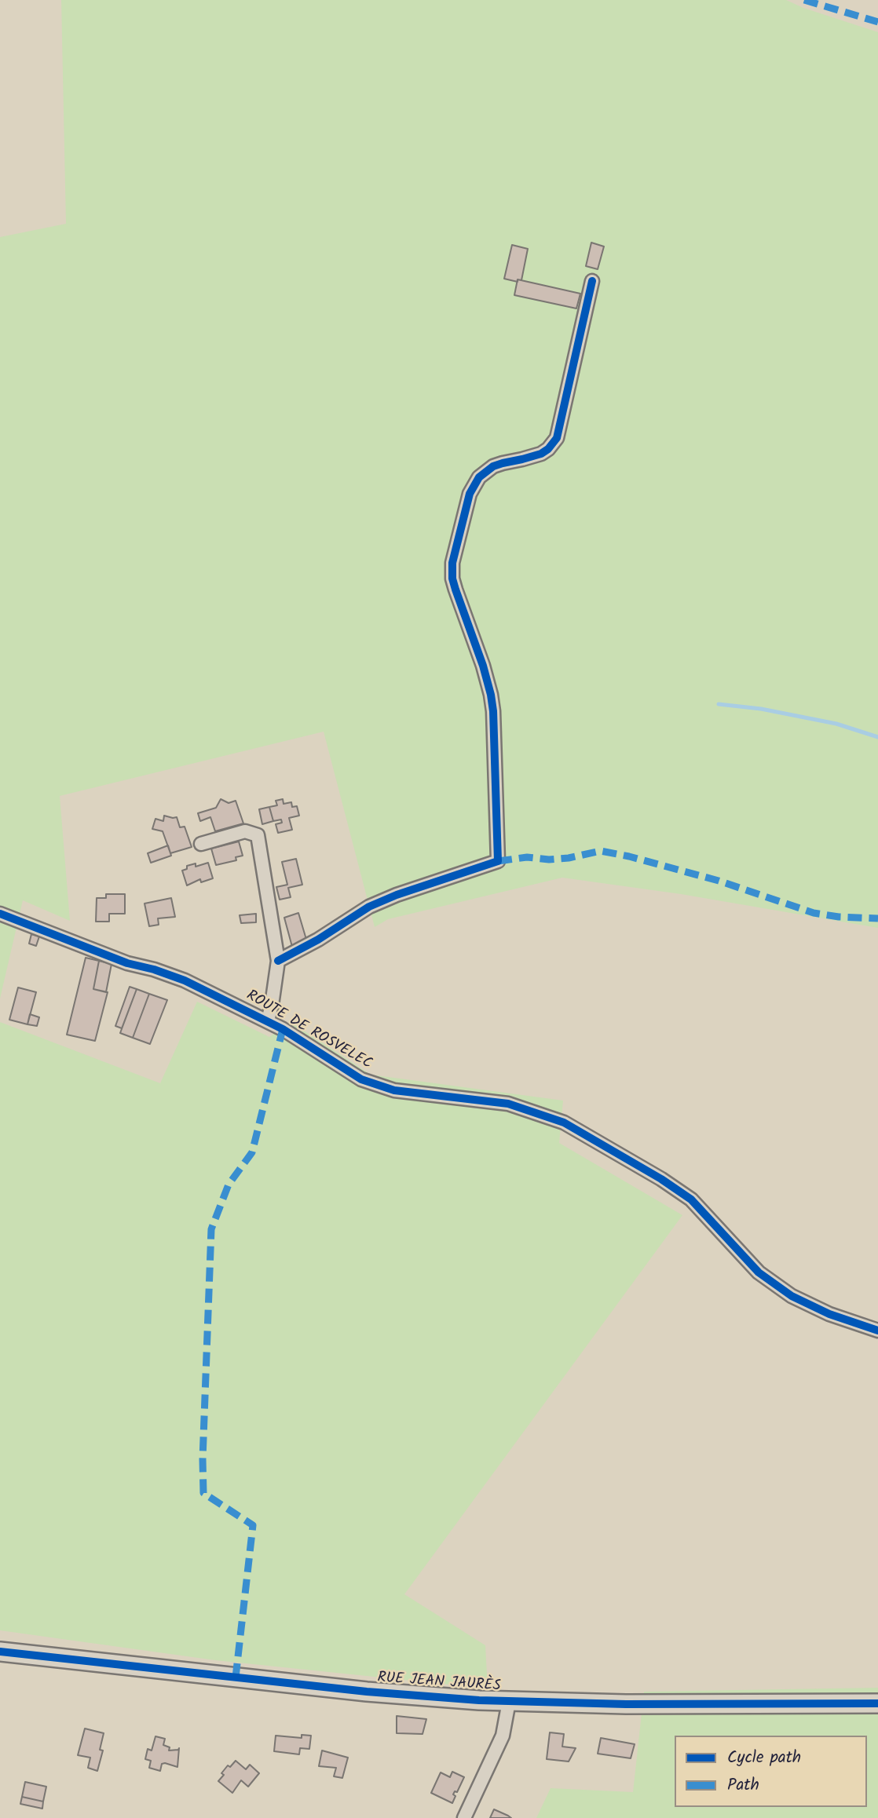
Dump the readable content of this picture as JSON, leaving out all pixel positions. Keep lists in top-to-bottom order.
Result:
{
  "streets": {
    "main road": ["RUE JEAN JAURÈS"],
    "street": ["ROUTE DE ROSVELEC"]
  },
  "legend": ["Cycle path", "Path"]
}
